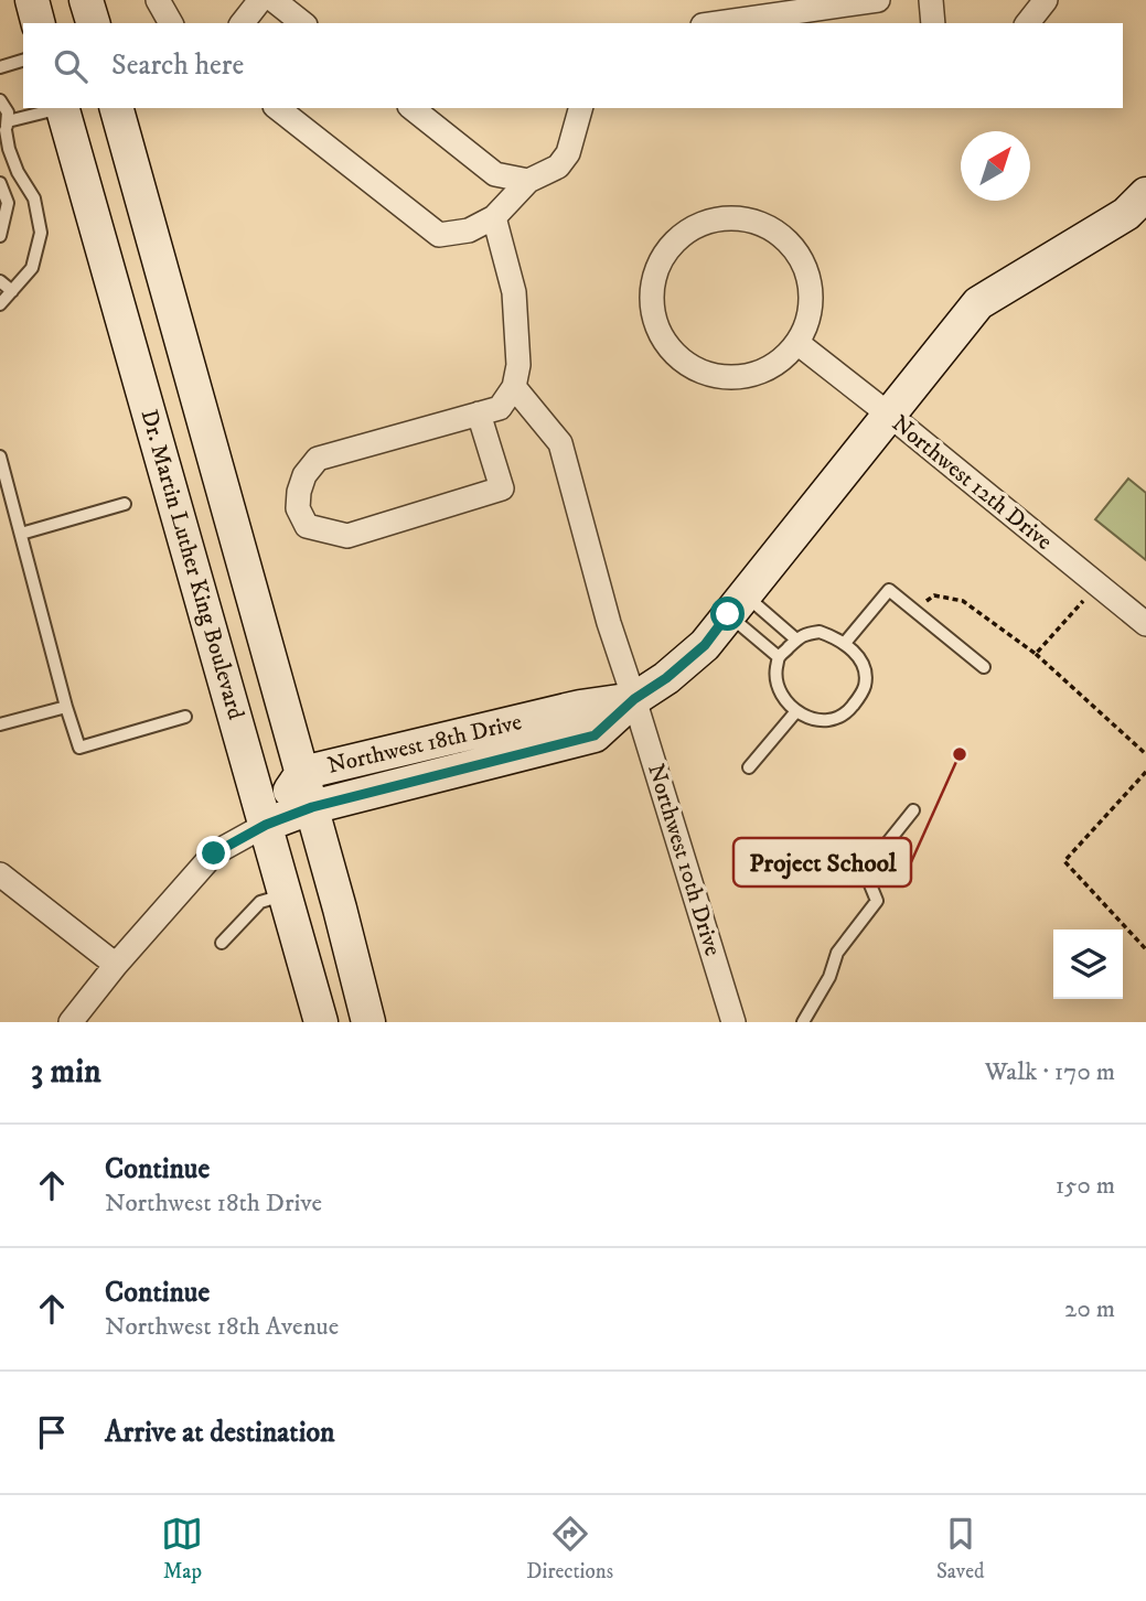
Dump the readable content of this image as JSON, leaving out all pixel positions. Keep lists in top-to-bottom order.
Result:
{
  "streets": {
    "main road": ["Dr. Martin Luther King Boulevard", "Northwest 18th Drive"],
    "street": ["Northwest 12th Drive", "Northwest 10th Drive"]
  },
  "crossings": [
    ["Northwest 12th Drive", "Northwest 18th Drive"],
    ["Dr. Martin Luther King Boulevard", "Northwest 18th Drive"],
    ["Northwest 18th Drive", "Northwest 10th Drive"]
  ],
  "places": ["Project School"],
  "north": "top right",
  "page": {
    "search": "Search here",
    "heading": ["3 min", "Walk · 170 m"],
    "list": [
      ["Continue", "Northwest 18th Drive", "150 m"],
      ["Continue", "Northwest 18th Avenue", "20 m"],
      "Arrive at destination"
    ],
    "nav": ["Map", "Directions", "Saved"]
  }
}
